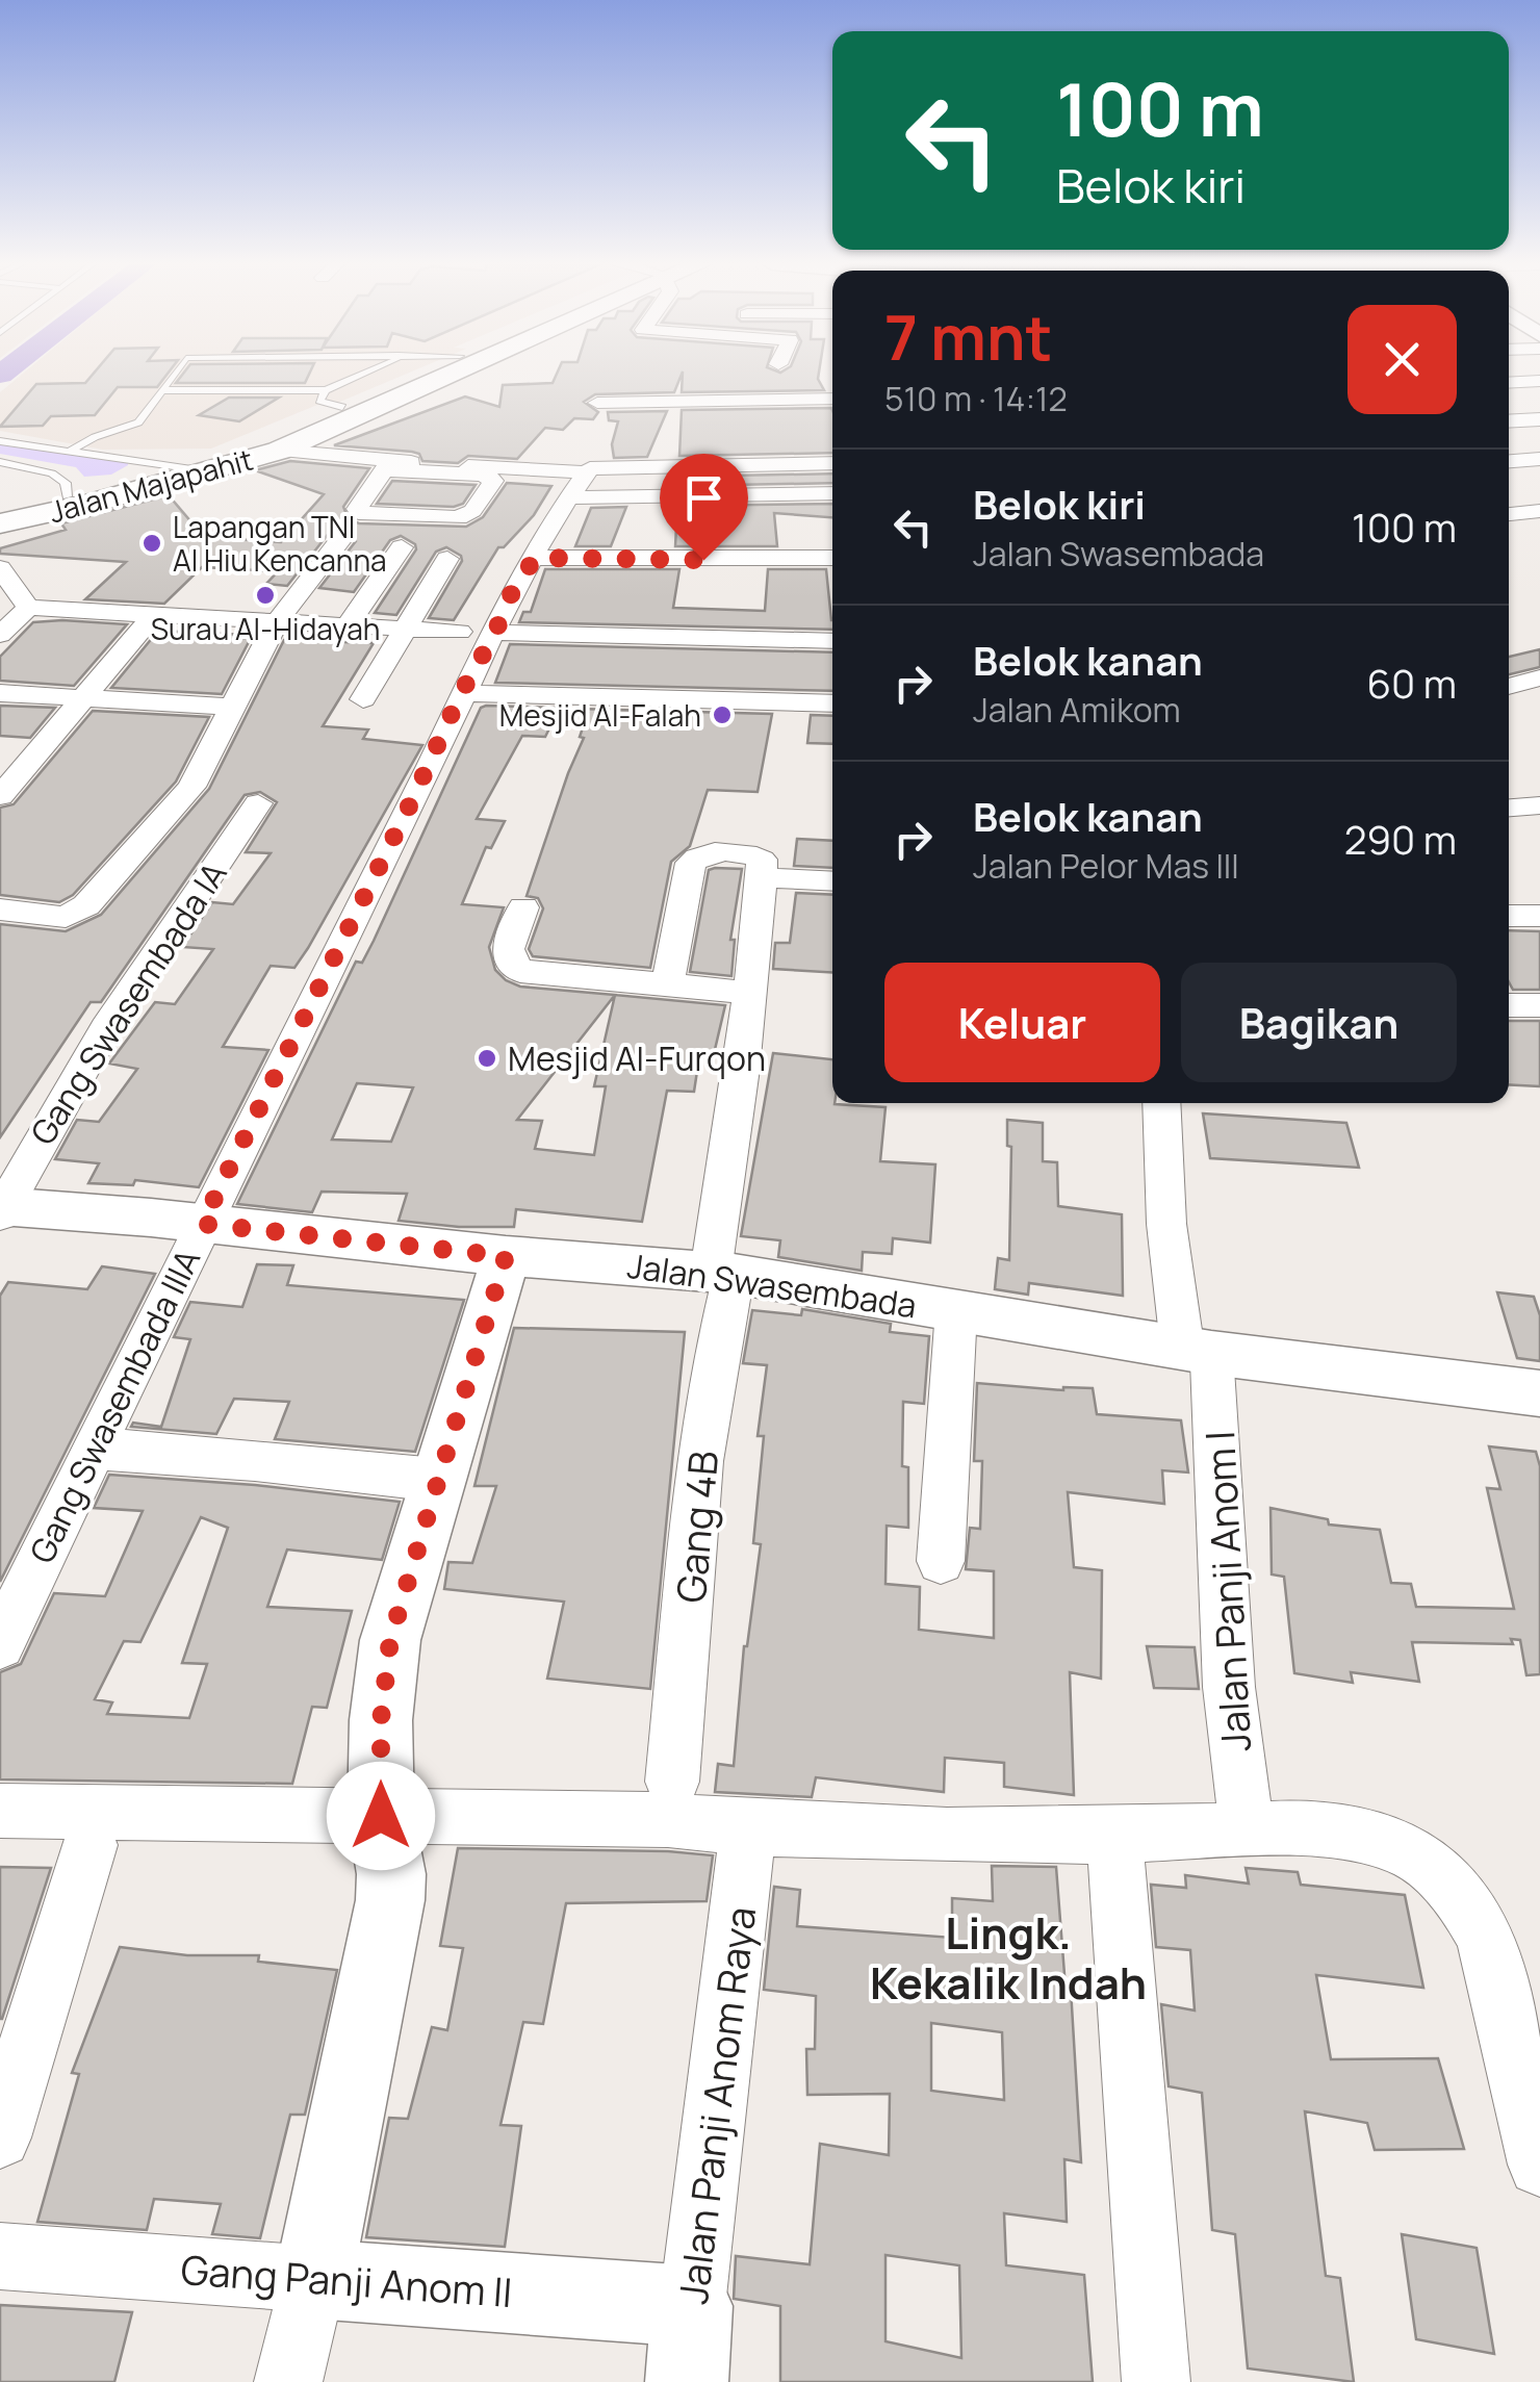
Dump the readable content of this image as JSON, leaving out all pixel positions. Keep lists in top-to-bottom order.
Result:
{
  "streets": {
    "main road": ["Jalan Majapahit"],
    "street": [
      "Gang Swasembada IA",
      "Jalan Swasembada",
      "Gang Swasembada IIIA",
      "Gang 4B",
      "Jalan Panji Anom I",
      "Jalan Panji Anom Raya",
      "Gang Panji Anom II"
    ]
  },
  "crossings": [
    ["Gang Swasembada IA", "Jalan Swasembada"],
    ["Jalan Swasembada", "Gang Swasembada IIIA"],
    ["Jalan Swasembada", "Gang 4B"],
    ["Jalan Swasembada", "Jalan Panji Anom I"],
    ["Jalan Panji Anom Raya", "Gang Panji Anom II"]
  ],
  "districts": ["Lingk. Kekalik Indah"],
  "places": [
    "Lapangan TNI Al Hiu Kencanna",
    "Surau Al-Hidayah",
    "Mesjid Al-Falah",
    "Mesjid Al-Furqon"
  ],
  "page": {
    "turn": ["100 m", "Belok kiri"],
    "heading": ["7 mnt", "510 m · 14:12"],
    "list": [
      {
        "name": "Belok kiri",
        "note": "Jalan Swasembada",
        "value": "100 m"
      },
      {
        "name": "Belok kanan",
        "note": "Jalan Amikom",
        "value": "60 m"
      },
      {
        "name": "Belok kanan",
        "note": "Jalan Pelor Mas III",
        "value": "290 m"
      }
    ],
    "buttons": ["Keluar", "Bagikan"]
  }
}
